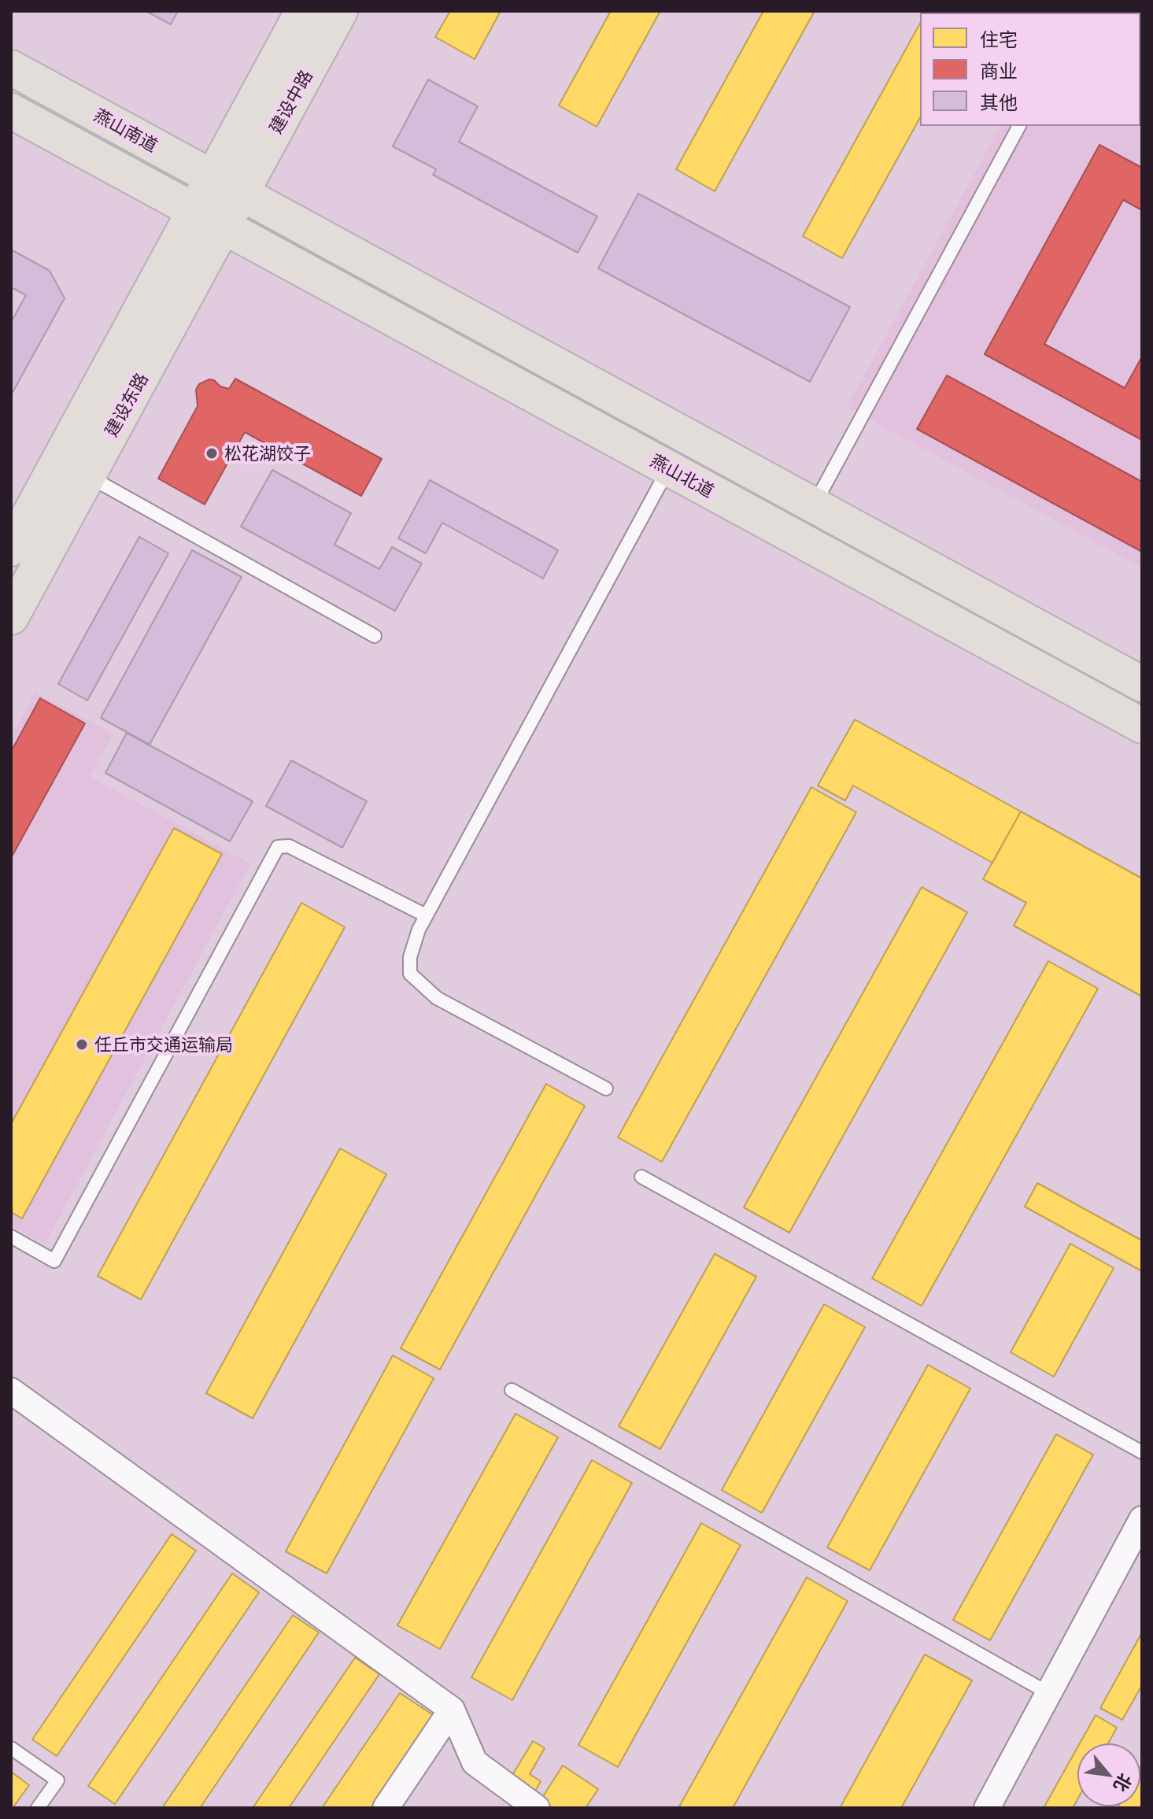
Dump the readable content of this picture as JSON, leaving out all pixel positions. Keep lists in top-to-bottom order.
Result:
{
  "streets": {
    "main road": [
      "建设中路",
      "燕山南道",
      "建设东路",
      "燕山北道"
    ]
  },
  "crossings": [
    ["建设中路", "燕山南道"],
    ["建设中路", "建设东路"],
    ["燕山南道", "建设东路"],
    ["建设东路", "燕山北道"]
  ],
  "places": ["松花湖饺子", "任丘市交通运输局"],
  "legend": ["住宅", "商业", "其他"],
  "north": "bottom right"
}
